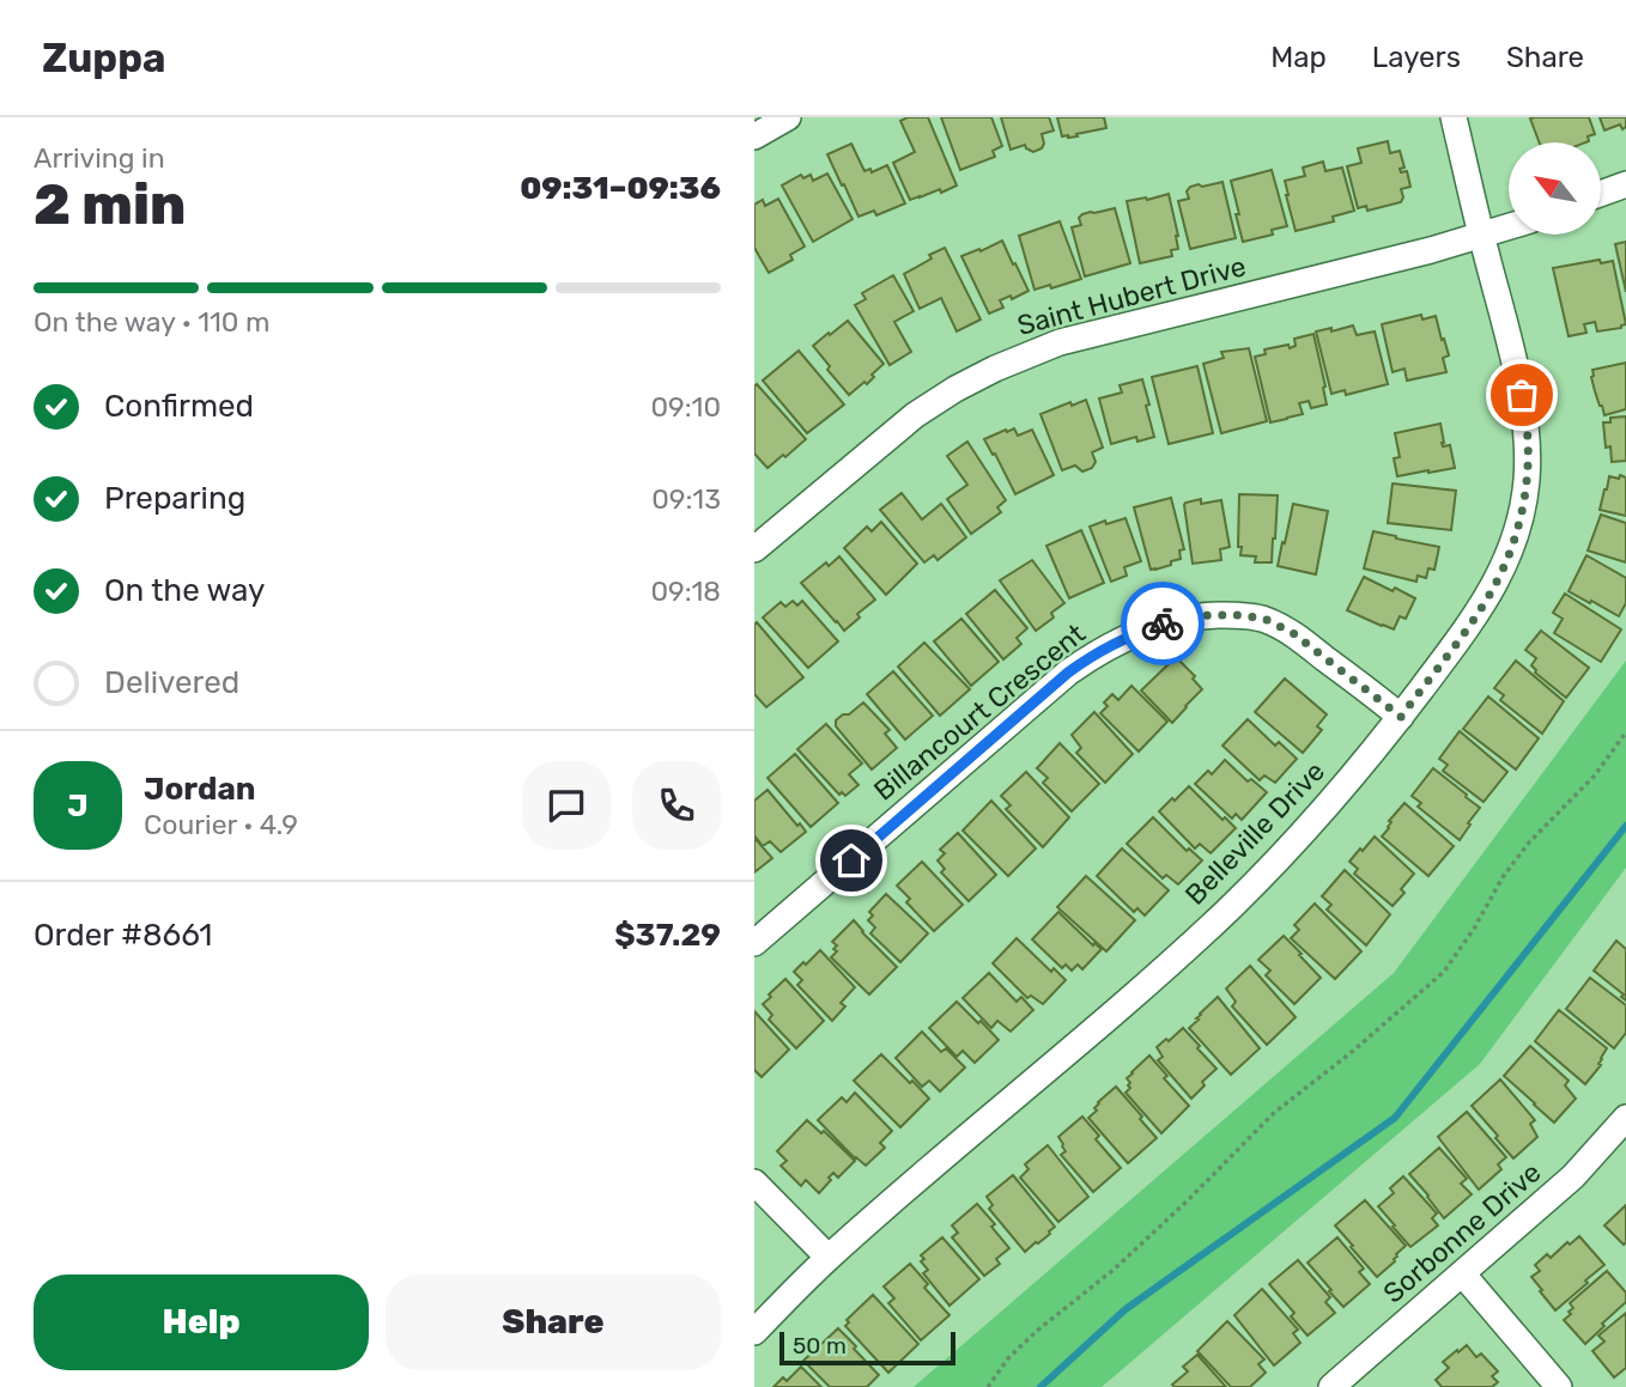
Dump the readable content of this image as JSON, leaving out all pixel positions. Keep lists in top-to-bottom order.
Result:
{
  "streets": {
    "street": [
      "Saint Hubert Drive",
      "Billancourt Crescent",
      "Belleville Drive",
      "Sorbonne Drive"
    ]
  },
  "crossings": [
    ["Saint Hubert Drive", "Belleville Drive"],
    ["Billancourt Crescent", "Belleville Drive"]
  ],
  "scale_bar": "50 m",
  "north": "top left",
  "page": {
    "header": "Zuppa",
    "nav": ["Map", "Layers", "Share"],
    "heading": ["2 min", "Arriving in", "09:31–09:36"],
    "panel": [
      "Jordan",
      "Courier · 4.9",
      "Order #8661",
      "$37.29"
    ],
    "bar": "On the way · 110 m",
    "list": [
      ["Confirmed", "09:10"],
      ["Preparing", "09:13"],
      ["On the way", "09:18"],
      "Delivered"
    ],
    "round": "J",
    "buttons": ["Help", "Share"],
    "scale": "50 m"
  }
}
